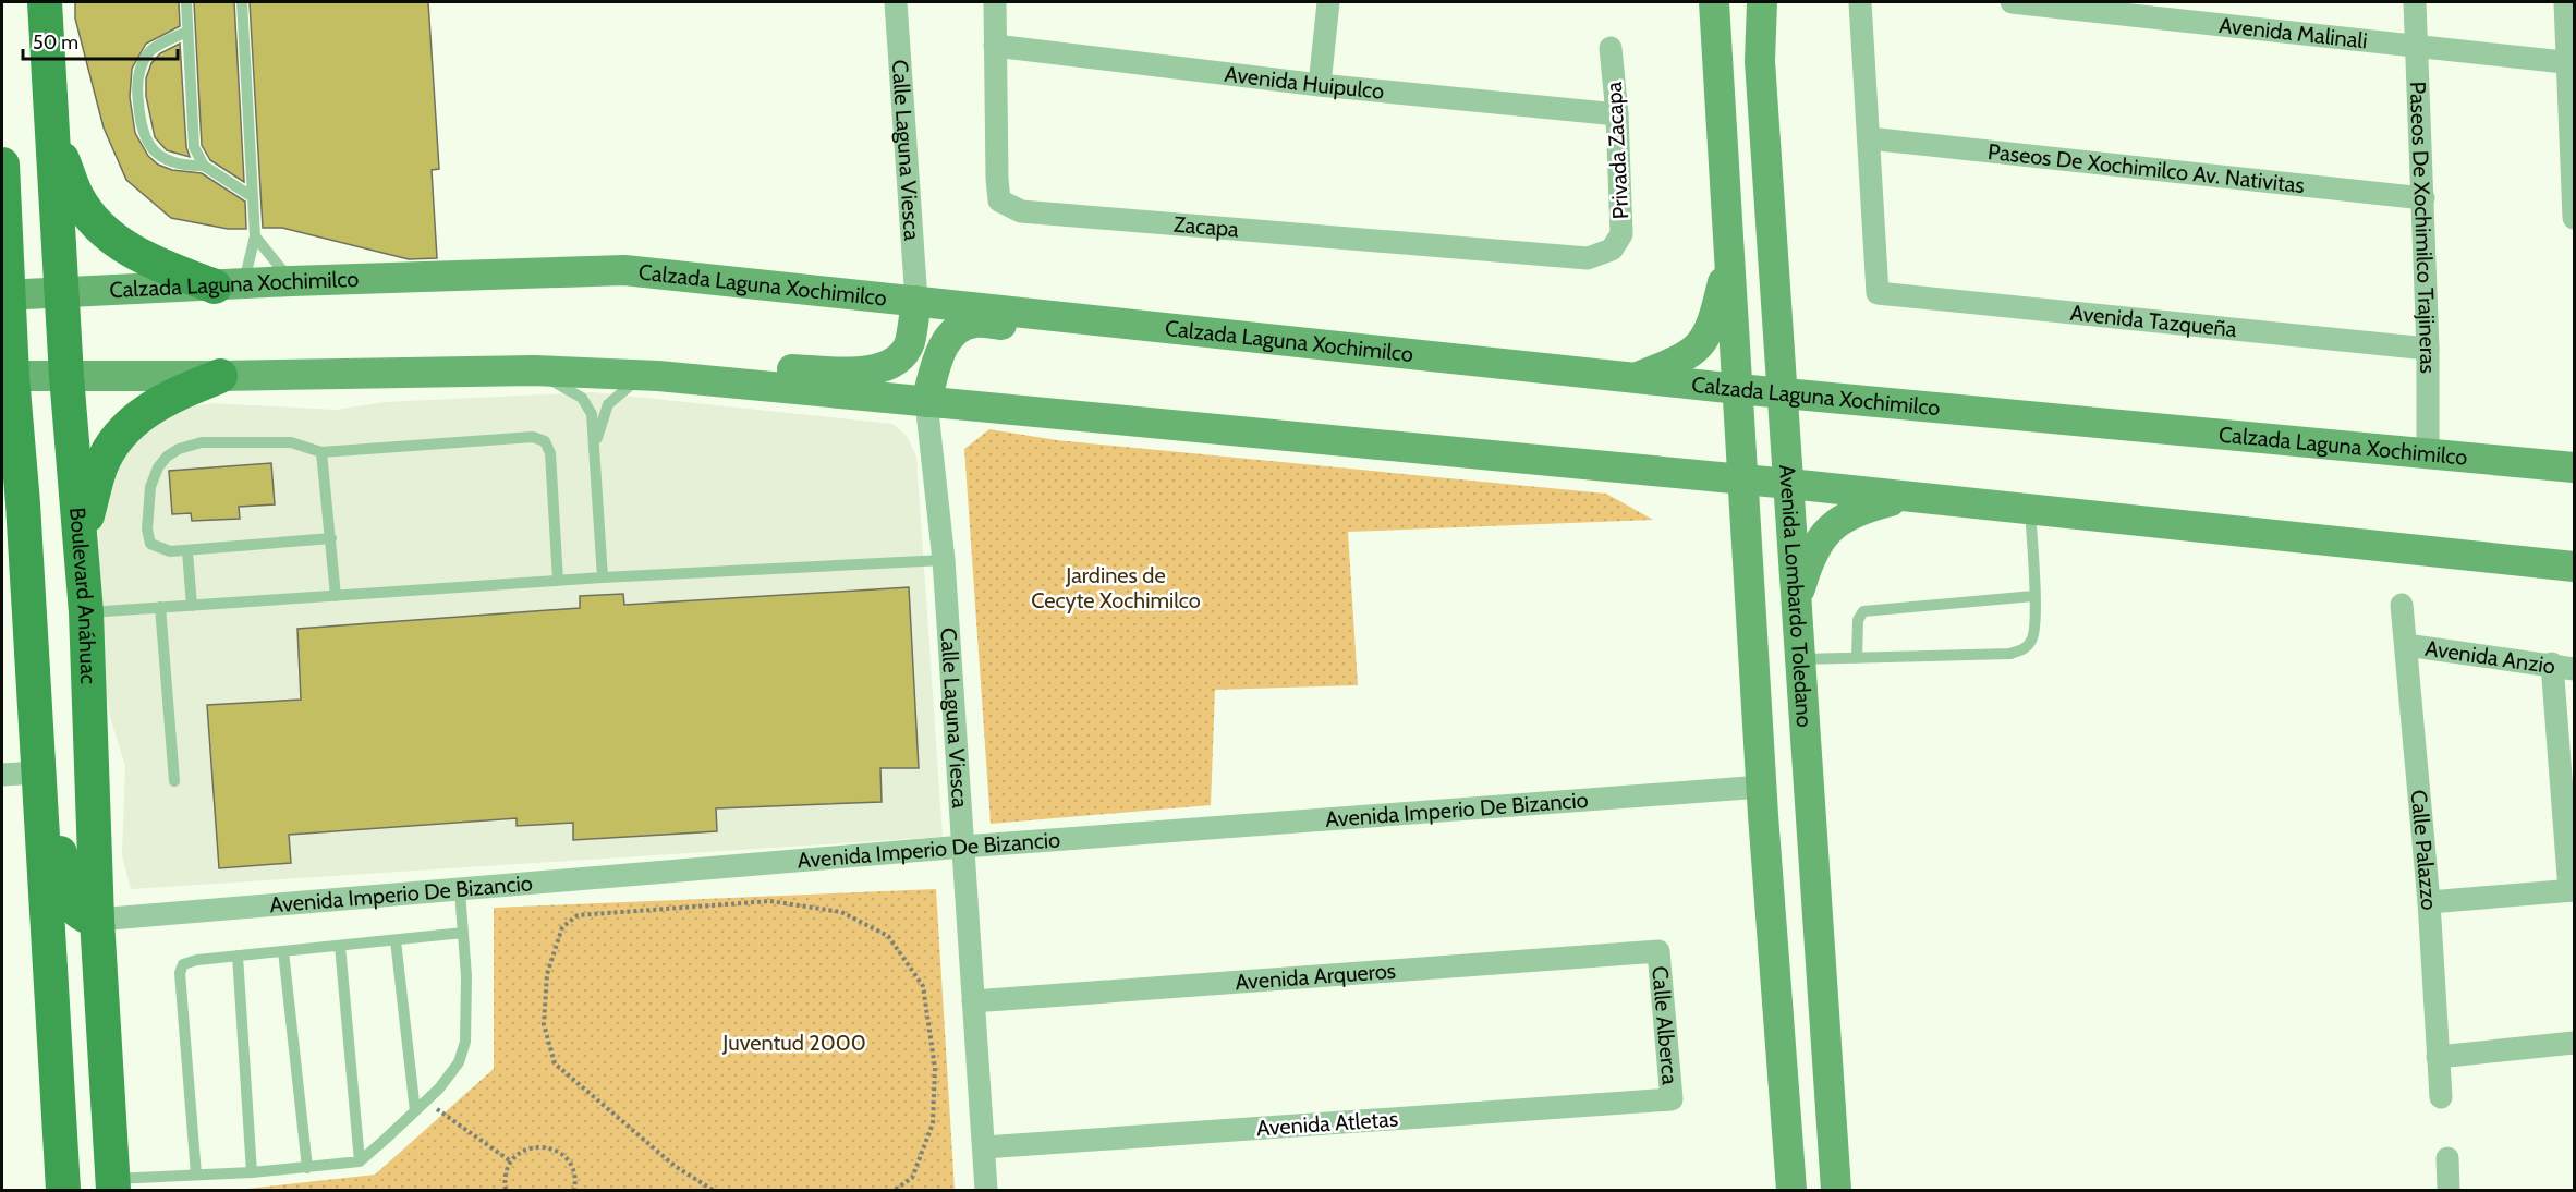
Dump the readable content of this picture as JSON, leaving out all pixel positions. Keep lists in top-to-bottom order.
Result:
{
  "streets": {
    "main road": ["Calzada Laguna Xochimilco", "Boulevard Anáhuac", "Avenida Lombardo Toledano"],
    "street": [
      "Avenida Malinali",
      "Avenida Huipulco",
      "Privada Zacapa",
      "Calle Laguna Viesca",
      "Paseos De Xochimilco Av. Nativitas",
      "Zacapa",
      "Paseos De Xochimilco Trajineras",
      "Avenida Tazqueña",
      "Avenida Anzio",
      "Avenida Imperio De Bizancio",
      "Calle Palazzo",
      "Avenida Arqueros",
      "Calle Alberca",
      "Avenida Atletas"
    ]
  },
  "crossings": [
    ["Avenida Malinali", "Paseos De Xochimilco Trajineras"],
    ["Avenida Huipulco", "Privada Zacapa"],
    ["Avenida Huipulco", "Zacapa"],
    ["Privada Zacapa", "Zacapa"],
    ["Calle Laguna Viesca", "Calzada Laguna Xochimilco"],
    ["Calle Laguna Viesca", "Avenida Imperio De Bizancio"],
    ["Calle Laguna Viesca", "Avenida Arqueros"],
    ["Calle Laguna Viesca", "Avenida Atletas"],
    ["Paseos De Xochimilco Av. Nativitas", "Paseos De Xochimilco Trajineras"],
    ["Paseos De Xochimilco Av. Nativitas", "Avenida Tazqueña"],
    ["Paseos De Xochimilco Trajineras", "Calzada Laguna Xochimilco"],
    ["Paseos De Xochimilco Trajineras", "Avenida Tazqueña"],
    ["Calzada Laguna Xochimilco", "Boulevard Anáhuac"],
    ["Calzada Laguna Xochimilco", "Avenida Lombardo Toledano"],
    ["Boulevard Anáhuac", "Avenida Imperio De Bizancio"],
    ["Avenida Lombardo Toledano", "Avenida Imperio De Bizancio"],
    ["Avenida Anzio", "Calle Palazzo"],
    ["Avenida Arqueros", "Calle Alberca"],
    ["Calle Alberca", "Avenida Atletas"]
  ],
  "parks": ["Jardines de Cecyte Xochimilco", "Juventud 2000"],
  "scale_bar": "50 m"
}
